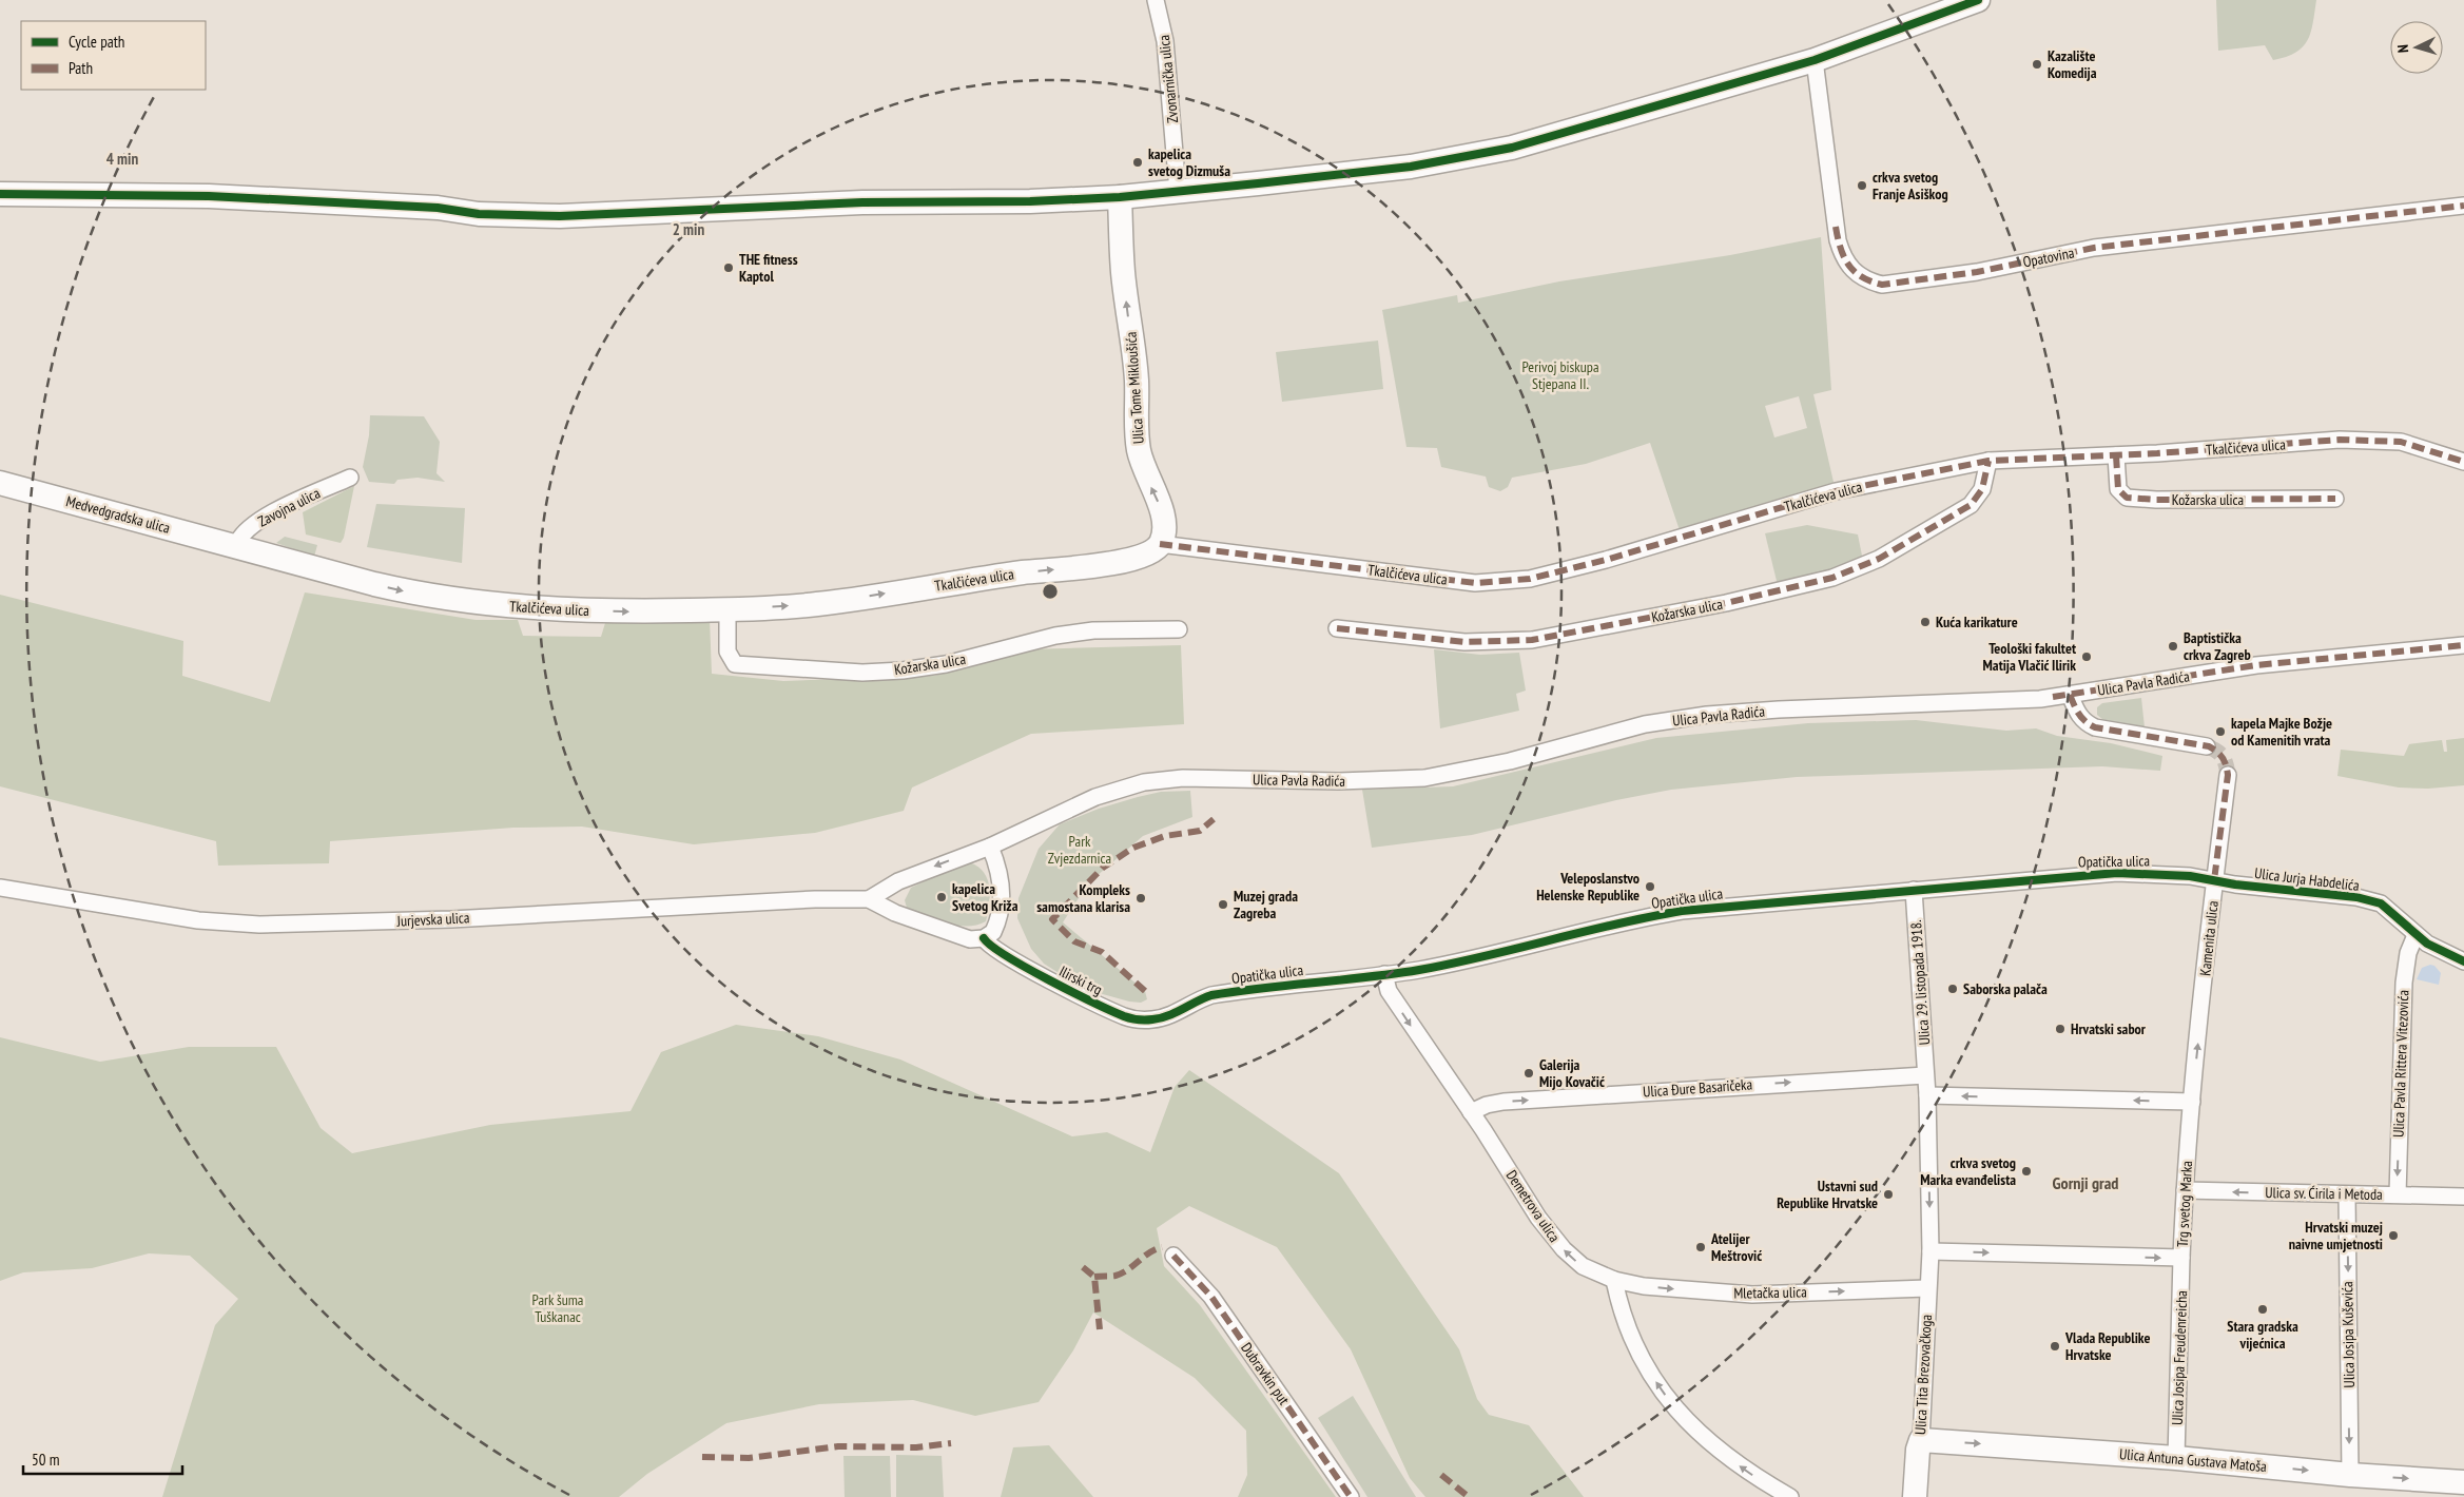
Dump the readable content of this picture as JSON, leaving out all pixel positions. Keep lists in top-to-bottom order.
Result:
{
  "streets": {
    "street": [
      "Zvonarnička ulica",
      "Opatovina",
      "Ulica Tome Mikloušića",
      "Tkalčićeva ulica",
      "Kožarska ulica",
      "Zavojna ulica",
      "Medvedgradska ulica",
      "Ulica Pavla Radića",
      "Opatička ulica",
      "Ulica Jurja Habdelića",
      "Jurjevska ulica",
      "Kamenita ulica",
      "Ilirski trg",
      "Ulica 29. listopada 1918.",
      "Ulica Pavla Rittera Vitezovića",
      "Ulica Đure Basaričeka",
      "Ulica sv. Ćirila i Metoda",
      "Trg svetog Marka",
      "Demetrova ulica",
      "Mletačka ulica",
      "Ulica Josipa Kuševića",
      "Ulica Josipa Freudenreicha",
      "Dubravkin put",
      "Ulica Tita Brezovačkoga",
      "Ulica Antuna Gustava Matoša"
    ]
  },
  "crossings": [
    ["Ulica Tome Mikloušića", "Tkalčićeva ulica"],
    ["Tkalčićeva ulica", "Kožarska ulica"],
    ["Tkalčićeva ulica", "Medvedgradska ulica"],
    ["Zavojna ulica", "Medvedgradska ulica"],
    ["Opatička ulica", "Ulica Jurja Habdelića"],
    ["Opatička ulica", "Kamenita ulica"],
    ["Opatička ulica", "Ilirski trg"],
    ["Opatička ulica", "Ulica 29. listopada 1918."],
    ["Opatička ulica", "Demetrova ulica"],
    ["Ulica Jurja Habdelića", "Kamenita ulica"],
    ["Ulica Jurja Habdelića", "Ulica Pavla Rittera Vitezovića"],
    ["Kamenita ulica", "Trg svetog Marka"],
    ["Ulica 29. listopada 1918.", "Ulica Đure Basaričeka"],
    ["Ulica Pavla Rittera Vitezovića", "Ulica sv. Ćirila i Metoda"],
    ["Ulica Đure Basaričeka", "Demetrova ulica"],
    ["Ulica sv. Ćirila i Metoda", "Trg svetog Marka"],
    ["Ulica sv. Ćirila i Metoda", "Ulica Josipa Kuševića"],
    ["Trg svetog Marka", "Ulica Josipa Freudenreicha"],
    ["Trg svetog Marka", "Ulica Tita Brezovačkoga"],
    ["Demetrova ulica", "Mletačka ulica"],
    ["Mletačka ulica", "Ulica Tita Brezovačkoga"],
    ["Ulica Josipa Kuševića", "Ulica Antuna Gustava Matoša"],
    ["Ulica Josipa Freudenreicha", "Ulica Antuna Gustava Matoša"],
    ["Ulica Tita Brezovačkoga", "Ulica Antuna Gustava Matoša"]
  ],
  "one_way": [
    "Ulica Tome Mikloušića",
    "Tkalčićeva ulica",
    "Kamenita ulica",
    "Ulica Pavla Rittera Vitezovića",
    "Ulica Đure Basaričeka",
    "Ulica sv. Ćirila i Metoda",
    "Trg svetog Marka",
    "Mletačka ulica",
    "Ulica Josipa Kuševića",
    "Ulica Antuna Gustava Matoša"
  ],
  "districts": ["Gornji grad"],
  "parks": ["Perivoj biskupa Stjepana II.", "Park Zvjezdarnica", "Park šuma Tuškanac"],
  "places": [
    "Kazalište Komedija",
    "kapelica svetog Dizmuša",
    "crkva svetog Franje Asiškog",
    "THE fitness Kaptol",
    "Kuća karikature",
    "Baptistička crkva Zagreb",
    "Teološki fakultet Matija Vlačić Ilirik",
    "kapela Majke Božje od Kamenitih vrata",
    "Veleposlanstvo Helenske Republike",
    "kapelica Svetog Križa",
    "Kompleks samostana klarisa",
    "Muzej grada Zagreba",
    "Saborska palača",
    "Hrvatski sabor",
    "Galerija Mijo Kovačić",
    "crkva svetog Marka evanđelista",
    "Ustavni sud Republike Hrvatske",
    "Hrvatski muzej naivne umjetnosti",
    "Atelijer Meštrović",
    "Stara gradska vijećnica",
    "Vlada Republike Hrvatske"
  ],
  "legend": ["Cycle path", "Path"],
  "scale_bar": "50 m",
  "north": "left",
  "rings": ["4 min", "2 min"]
}
